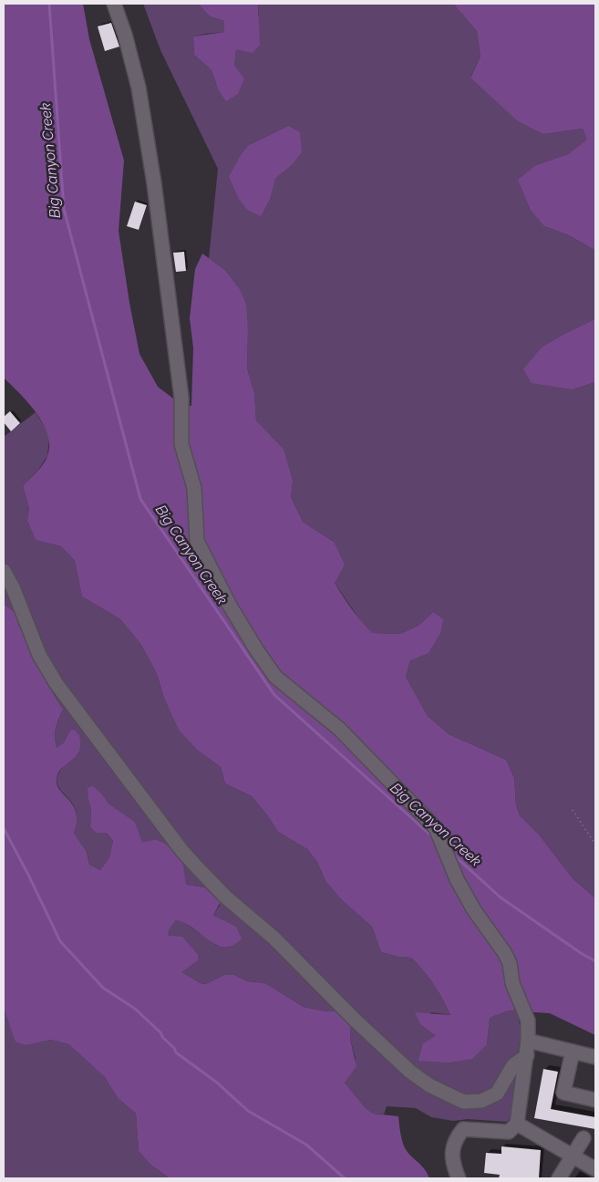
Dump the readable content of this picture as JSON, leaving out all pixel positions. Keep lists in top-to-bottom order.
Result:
{
  "water": ["Big Canyon Creek"]
}
